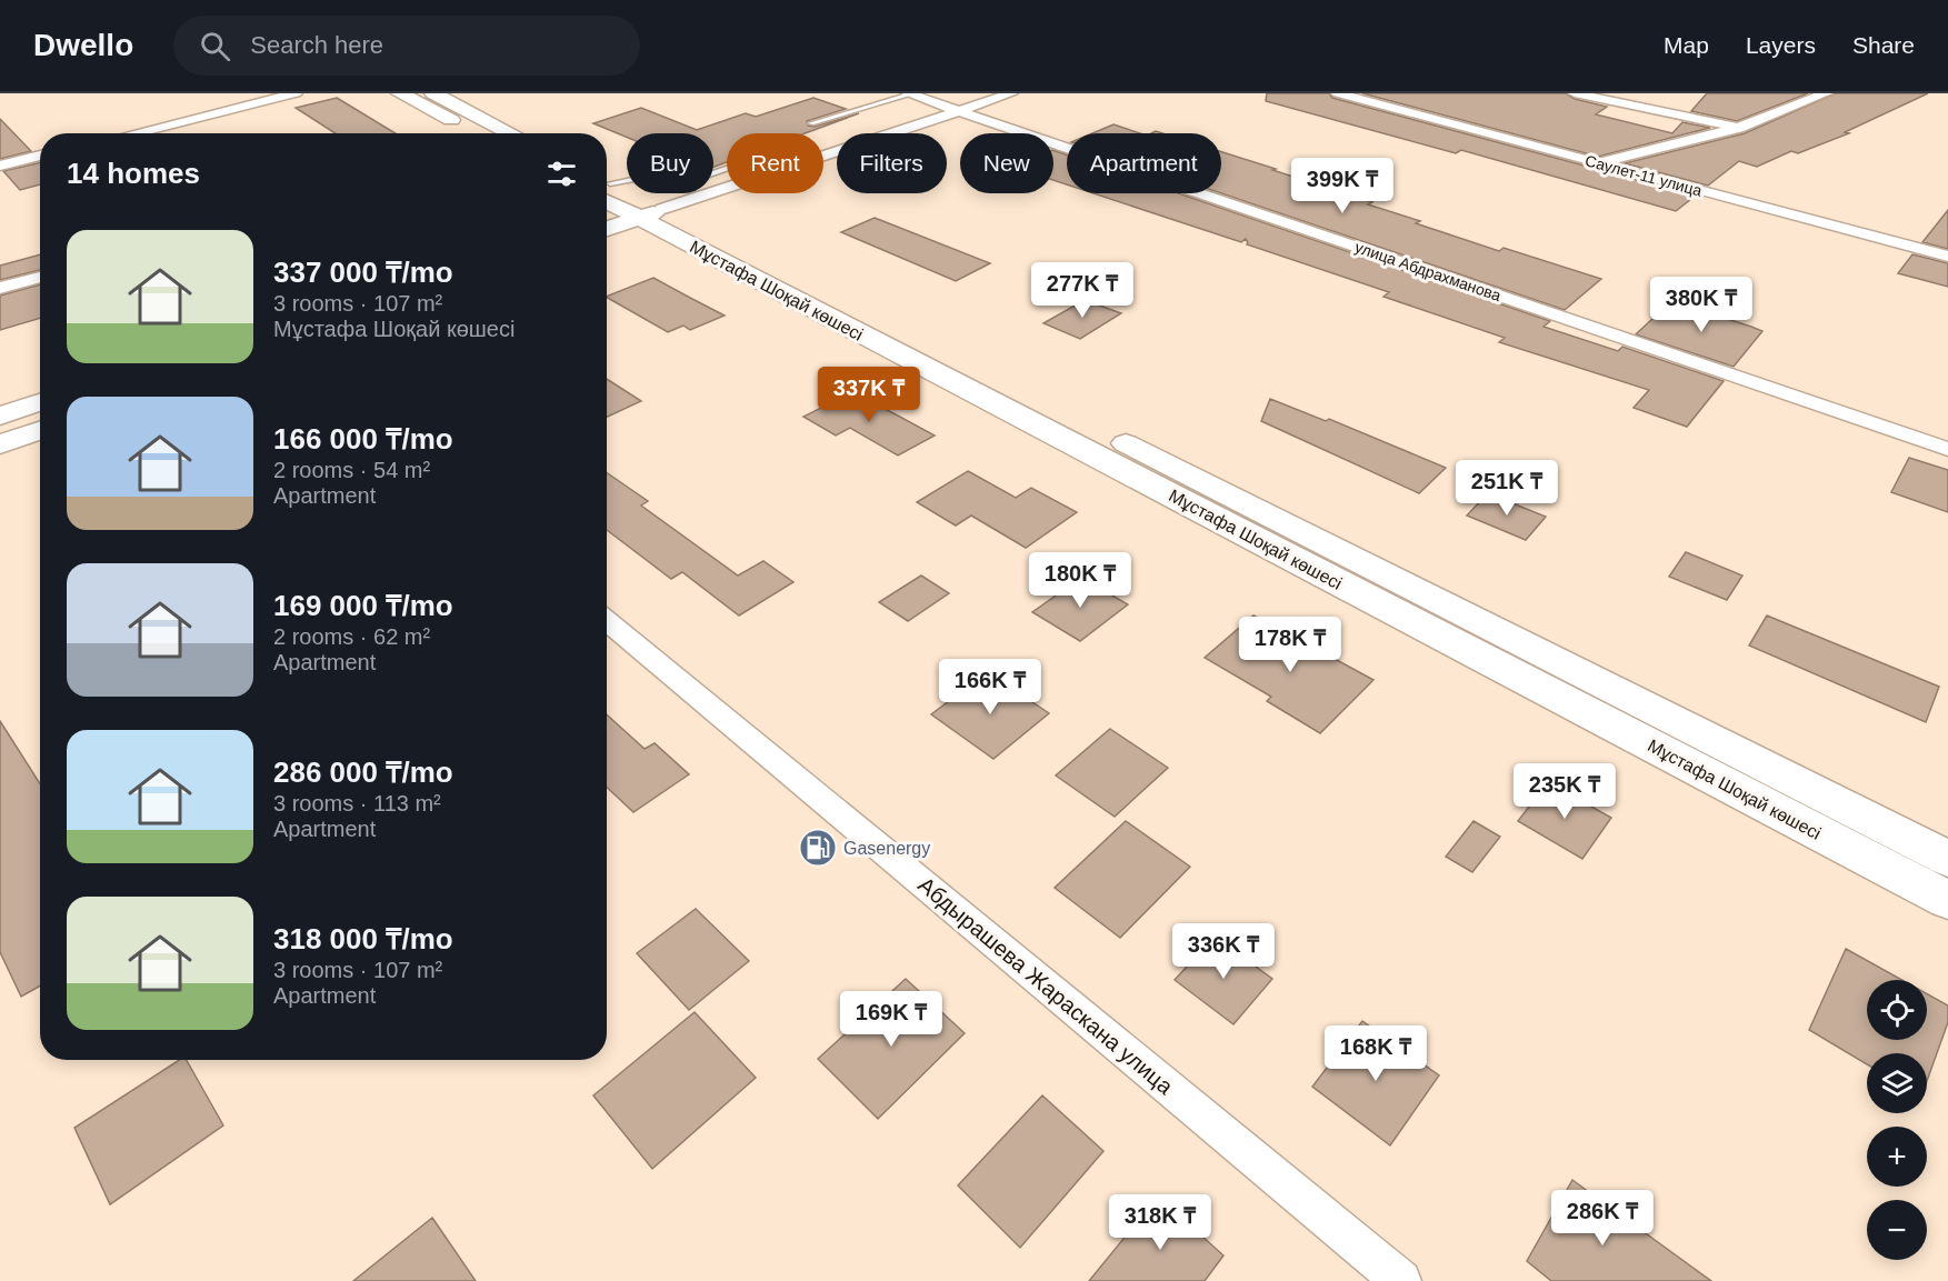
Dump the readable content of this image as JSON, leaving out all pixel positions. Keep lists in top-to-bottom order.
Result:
{
  "streets": {
    "street": [
      "Саулет-11 улица",
      "улица Абдрахманова",
      "Мұстафа Шоқай көшесі",
      "Абдырашева Жараскана улица"
    ]
  },
  "places": {
    "fuel station": ["Gasenergy"]
  },
  "page": {
    "header": "Dwello",
    "search": "Search here",
    "nav": ["Map", "Layers", "Share"],
    "chip": [
      "Buy",
      "Rent",
      "Filters",
      "New",
      "Apartment"
    ],
    "heading": "14 homes",
    "price": [
      "399K ₸",
      "277K ₸",
      "380K ₸",
      "337K ₸",
      "251K ₸",
      "180K ₸",
      "178K ₸",
      "166K ₸",
      "235K ₸",
      "336K ₸",
      "169K ₸",
      "168K ₸",
      "286K ₸",
      "318K ₸"
    ],
    "list": [
      {
        "name": "337 000 ₸/mo",
        "note": "3 rooms · 107 m² · Мұстафа Шоқай көшесі"
      },
      {
        "name": "166 000 ₸/mo",
        "note": "2 rooms · 54 m² · Apartment"
      },
      {
        "name": "169 000 ₸/mo",
        "note": "2 rooms · 62 m² · Apartment"
      },
      {
        "name": "286 000 ₸/mo",
        "note": "3 rooms · 113 m² · Apartment"
      },
      {
        "name": "318 000 ₸/mo",
        "note": "3 rooms · 107 m² · Apartment"
      }
    ],
    "map_buttons": ["+", "−"]
  }
}
